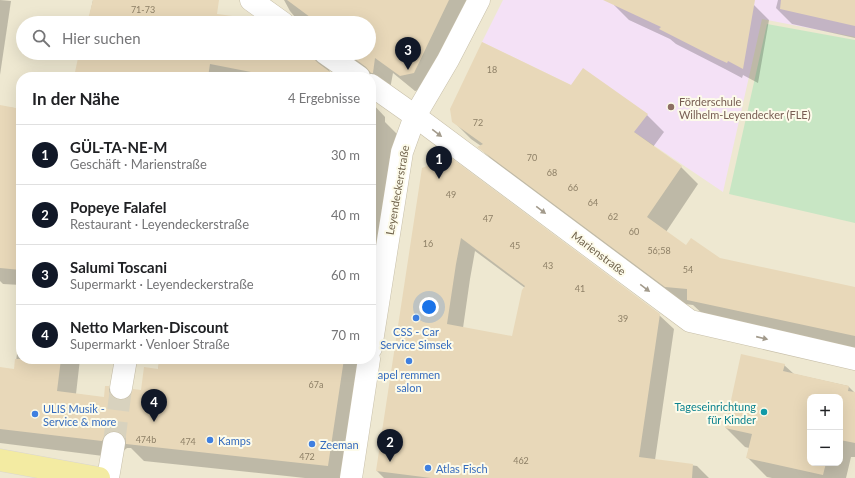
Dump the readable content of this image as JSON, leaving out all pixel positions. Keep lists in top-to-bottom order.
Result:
{
  "streets": {
    "street": ["Leyendeckerstraße", "Marienstraße"]
  },
  "crossings": [
    ["Leyendeckerstraße", "Marienstraße"]
  ],
  "one_way": ["Marienstraße"],
  "places": [
    "Förderschule Wilhelm-Leyendecker (FLE)",
    "CSS - Car Service Simsek",
    "apel remmen salon",
    "Tageseinrichtung für Kinder",
    "ULIS Musik - Service & more",
    "Kamps",
    "Zeeman",
    "Atlas Fisch"
  ],
  "house_numbers": [
    "71-73",
    "18",
    "72",
    "70",
    "68",
    "66",
    "49",
    "64",
    "62",
    "47",
    "60",
    "16",
    "45",
    "56;58",
    "43",
    "54",
    "41",
    "39",
    "67a",
    "474b",
    "474",
    "472",
    "462"
  ],
  "page": {
    "search": "Hier suchen",
    "pins": [
      "3",
      "1",
      "4",
      "2"
    ],
    "heading": ["In der Nähe", "4 Ergebnisse"],
    "list": [
      {
        "mark": "1",
        "name": "GÜL-TA-NE-M",
        "note": "Geschäft · Marienstraße",
        "value": "30 m"
      },
      {
        "mark": "2",
        "name": "Popeye Falafel",
        "note": "Restaurant · Leyendeckerstraße",
        "value": "40 m"
      },
      {
        "mark": "3",
        "name": "Salumi Toscani",
        "note": "Supermarkt · Leyendeckerstraße",
        "value": "60 m"
      },
      {
        "mark": "4",
        "name": "Netto Marken-Discount",
        "note": "Supermarkt · Venloer Straße",
        "value": "70 m"
      }
    ],
    "map_buttons": ["+", "−"]
  }
}
